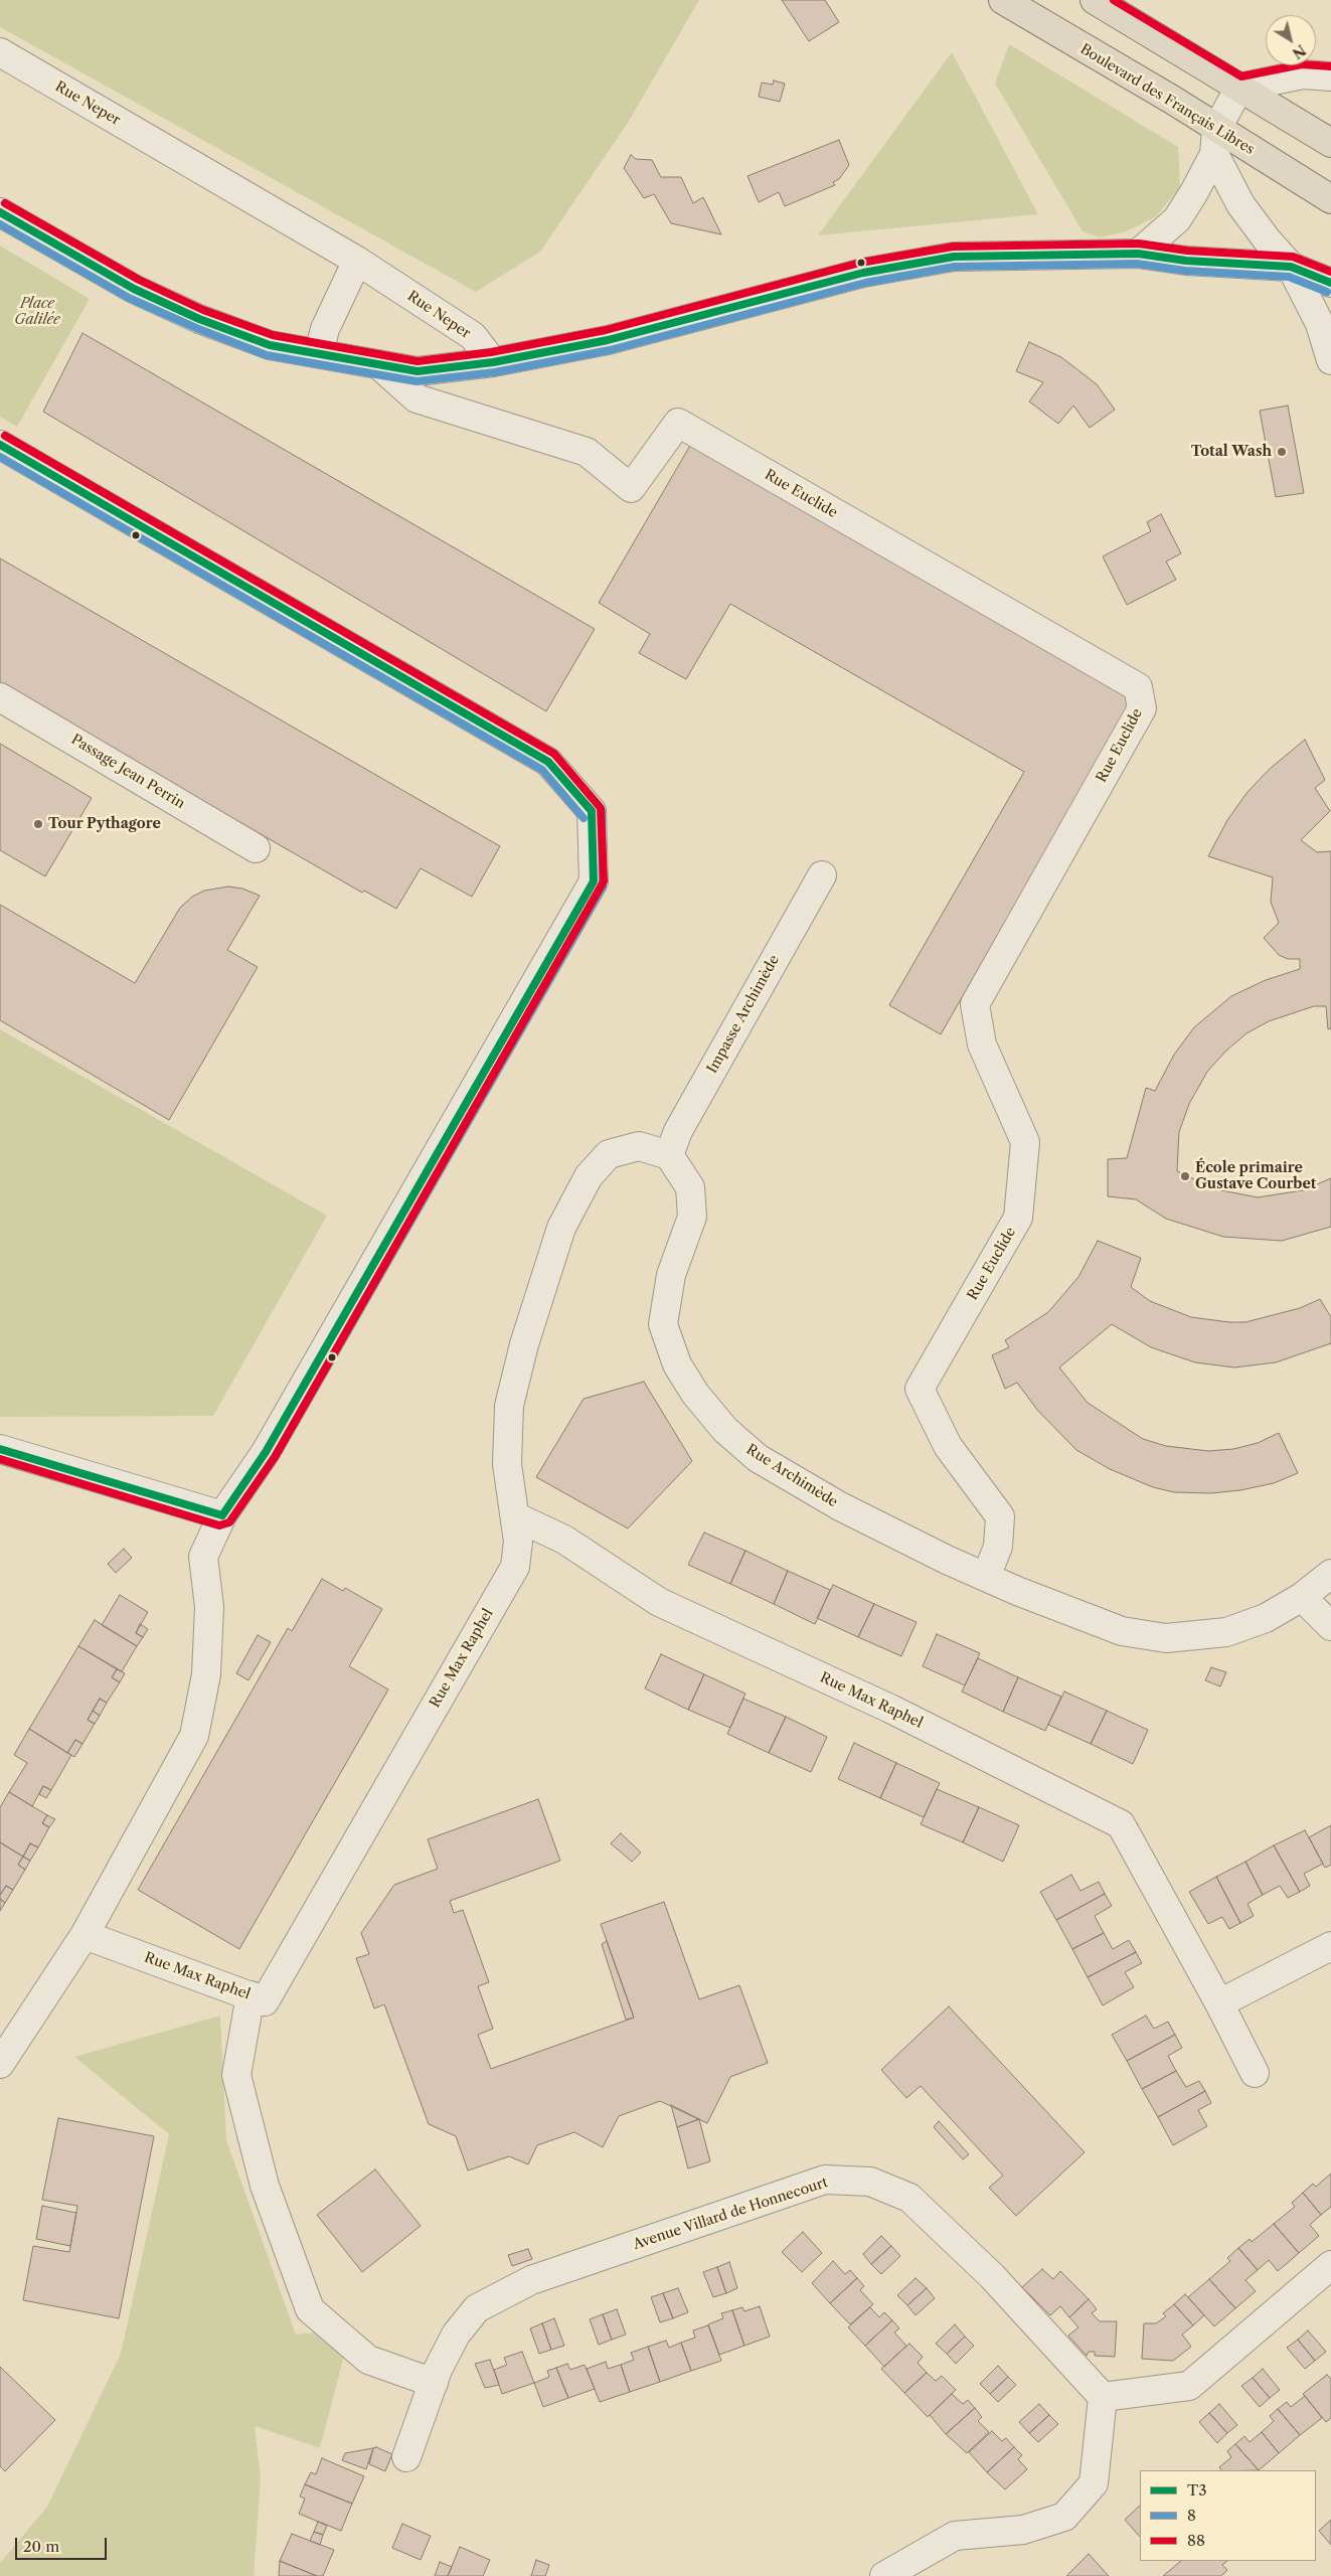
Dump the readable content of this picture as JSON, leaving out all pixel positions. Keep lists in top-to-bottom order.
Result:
{
  "streets": {
    "main road": ["Boulevard des Français Libres"],
    "street": [
      "Rue Neper",
      "Rue Euclide",
      "Passage Jean Perrin",
      "Impasse Archimède",
      "Rue Archimède",
      "Rue Max Raphel",
      "Avenue Villard de Honnecourt"
    ]
  },
  "crossings": [
    ["Rue Euclide", "Rue Archimède"],
    ["Impasse Archimède", "Rue Archimède"]
  ],
  "parks": ["Place Galilée"],
  "places": ["Total Wash", "Tour Pythagore", "École primaire Gustave Courbet"],
  "lines": ["transit line 88", "transit line T3", "transit line 8"],
  "legend": ["T3", "8", "88"],
  "scale_bar": "20 m",
  "north": "bottom right"
}
